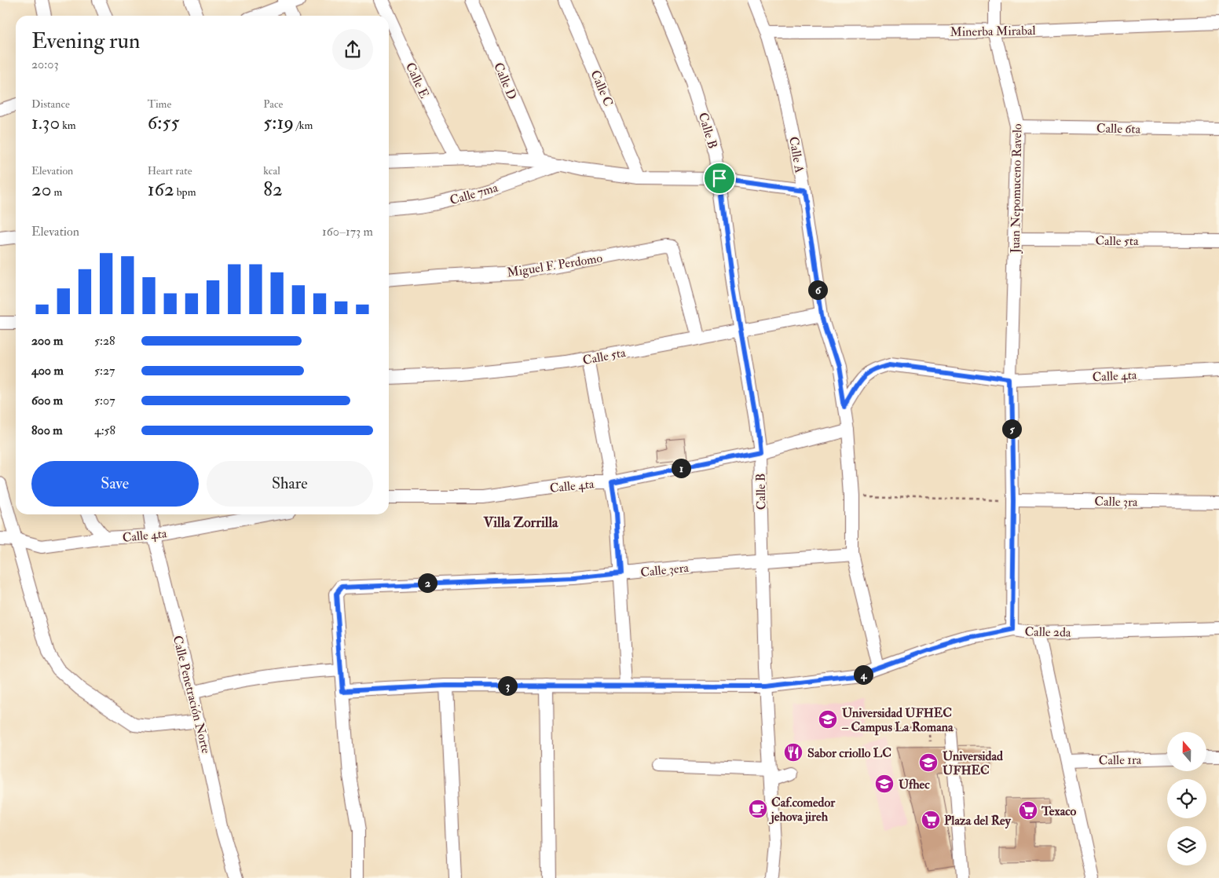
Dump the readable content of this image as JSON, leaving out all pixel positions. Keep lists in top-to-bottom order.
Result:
{
  "streets": {
    "street": [
      "Minerba Mirabal",
      "Calle E",
      "Calle D",
      "Calle C",
      "Calle 6ta",
      "Calle B",
      "Calle A",
      "Juan Nepomuceno Ravelo",
      "Calle 7ma",
      "Calle 5ta",
      "Miguel F. Perdomo",
      "Calle 4ta",
      "Calle 3ra",
      "Calle 3era",
      "Calle 2da",
      "Calle Penetración Norte",
      "Calle 1ra"
    ]
  },
  "crossings": [
    ["Minerba Mirabal", "Calle A"],
    ["Minerba Mirabal", "Juan Nepomuceno Ravelo"],
    ["Calle 6ta", "Juan Nepomuceno Ravelo"],
    ["Calle B", "Calle 5ta"],
    ["Calle B", "Calle 4ta"],
    ["Calle B", "Calle 3era"],
    ["Calle B", "Calle 2da"],
    ["Calle A", "Calle 5ta"],
    ["Calle A", "Calle 4ta"],
    ["Calle A", "Calle 3era"],
    ["Calle A", "Calle 2da"],
    ["Juan Nepomuceno Ravelo", "Calle 5ta"],
    ["Juan Nepomuceno Ravelo", "Calle 4ta"],
    ["Juan Nepomuceno Ravelo", "Calle 3ra"],
    ["Juan Nepomuceno Ravelo", "Calle 2da"],
    ["Calle 5ta", "Miguel F. Perdomo"],
    ["Calle 4ta", "Calle Penetración Norte"]
  ],
  "districts": ["Villa Zorrilla"],
  "places": {
    "school or university": ["Universidad UFHEC – Campus La Romana", "Universidad UFHEC", "Ufhec"],
    "restaurant": ["Sabor criollo LC"],
    "cafe": ["Caf.comedor jehova jireh"],
    "supermarket": ["Texaco", "Plaza del Rey"]
  },
  "north": "top",
  "page": {
    "heading": ["Evening run", "20:03"],
    "stats": [
      ["Distance", "1.30 km"],
      ["Time", "6:55"],
      ["Pace", "5:19 /km"],
      ["Elevation", "20 m"],
      ["Heart rate", "162 bpm"],
      ["kcal", "82"]
    ],
    "chart": ["Elevation", "160–173 m"],
    "pins": [
      "6",
      "5",
      "1",
      "2",
      "4",
      "3"
    ],
    "list": [
      {
        "name": "200 m",
        "note": "5:28"
      },
      {
        "name": "400 m",
        "note": "5:27"
      },
      {
        "name": "600 m",
        "note": "5:07"
      },
      {
        "name": "800 m",
        "note": "4:58"
      }
    ],
    "buttons": ["Save", "Share"]
  }
}
